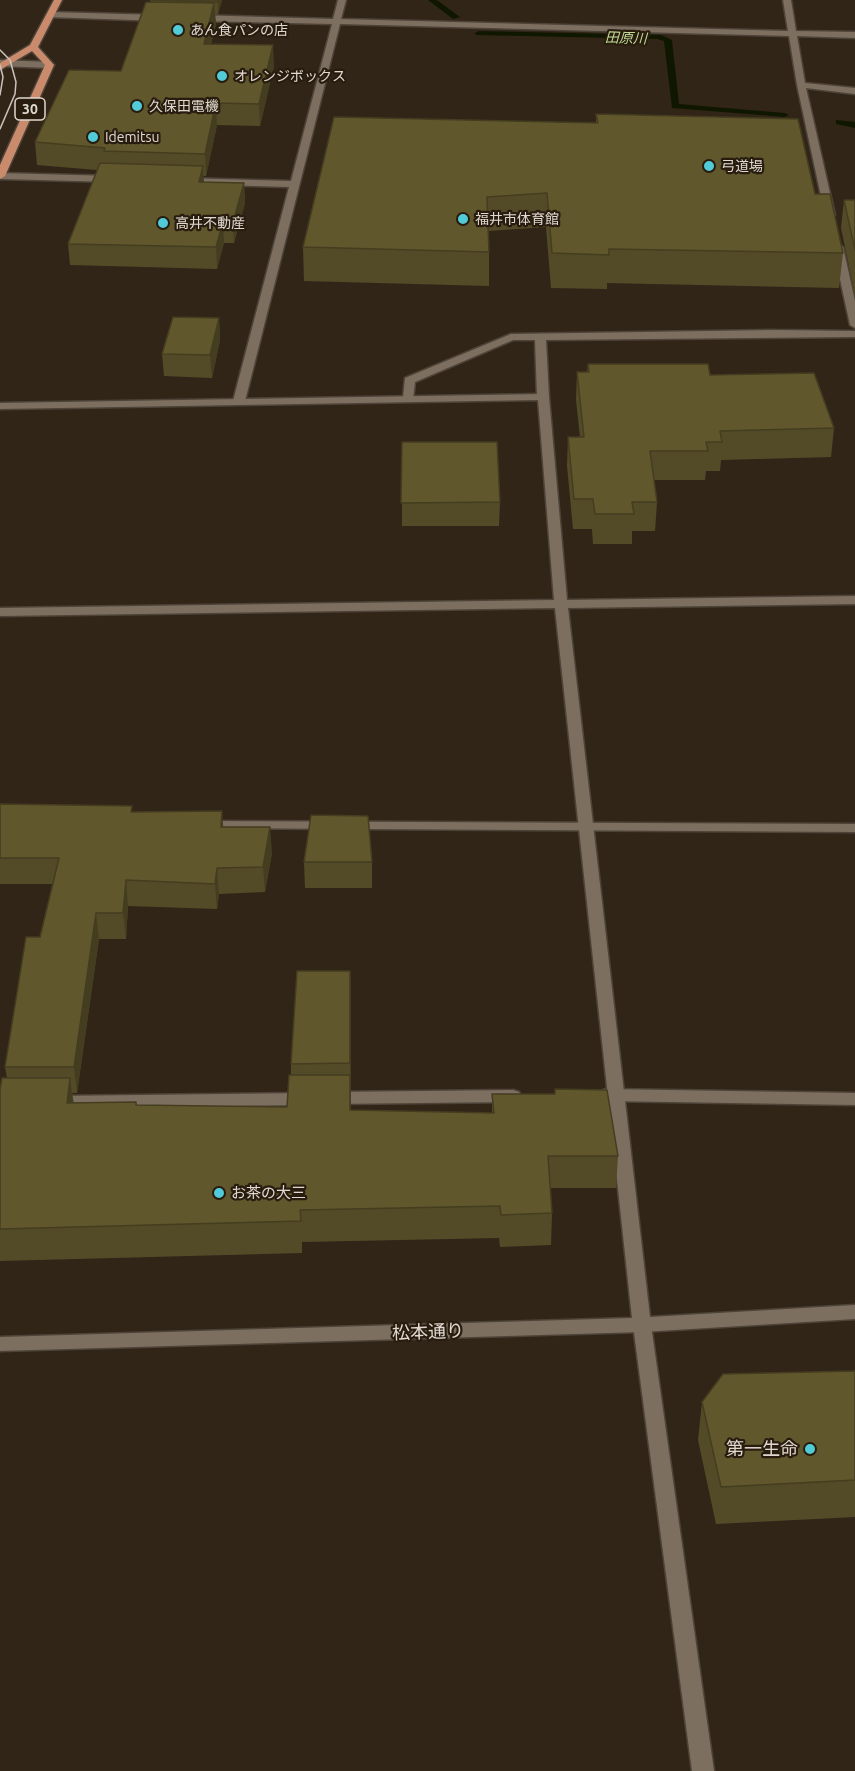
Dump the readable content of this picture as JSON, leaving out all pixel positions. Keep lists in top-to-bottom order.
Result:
{
  "streets": {
    "main road": ["30"],
    "street": ["松本通り"]
  },
  "water": ["田原川"],
  "places": [
    "あん食パンの店",
    "オレンジボックス",
    "久保田電機",
    "Idemitsu",
    "弓道場",
    "福井市体育館",
    "高井不動産",
    "お茶の大三",
    "第一生命"
  ]
}
